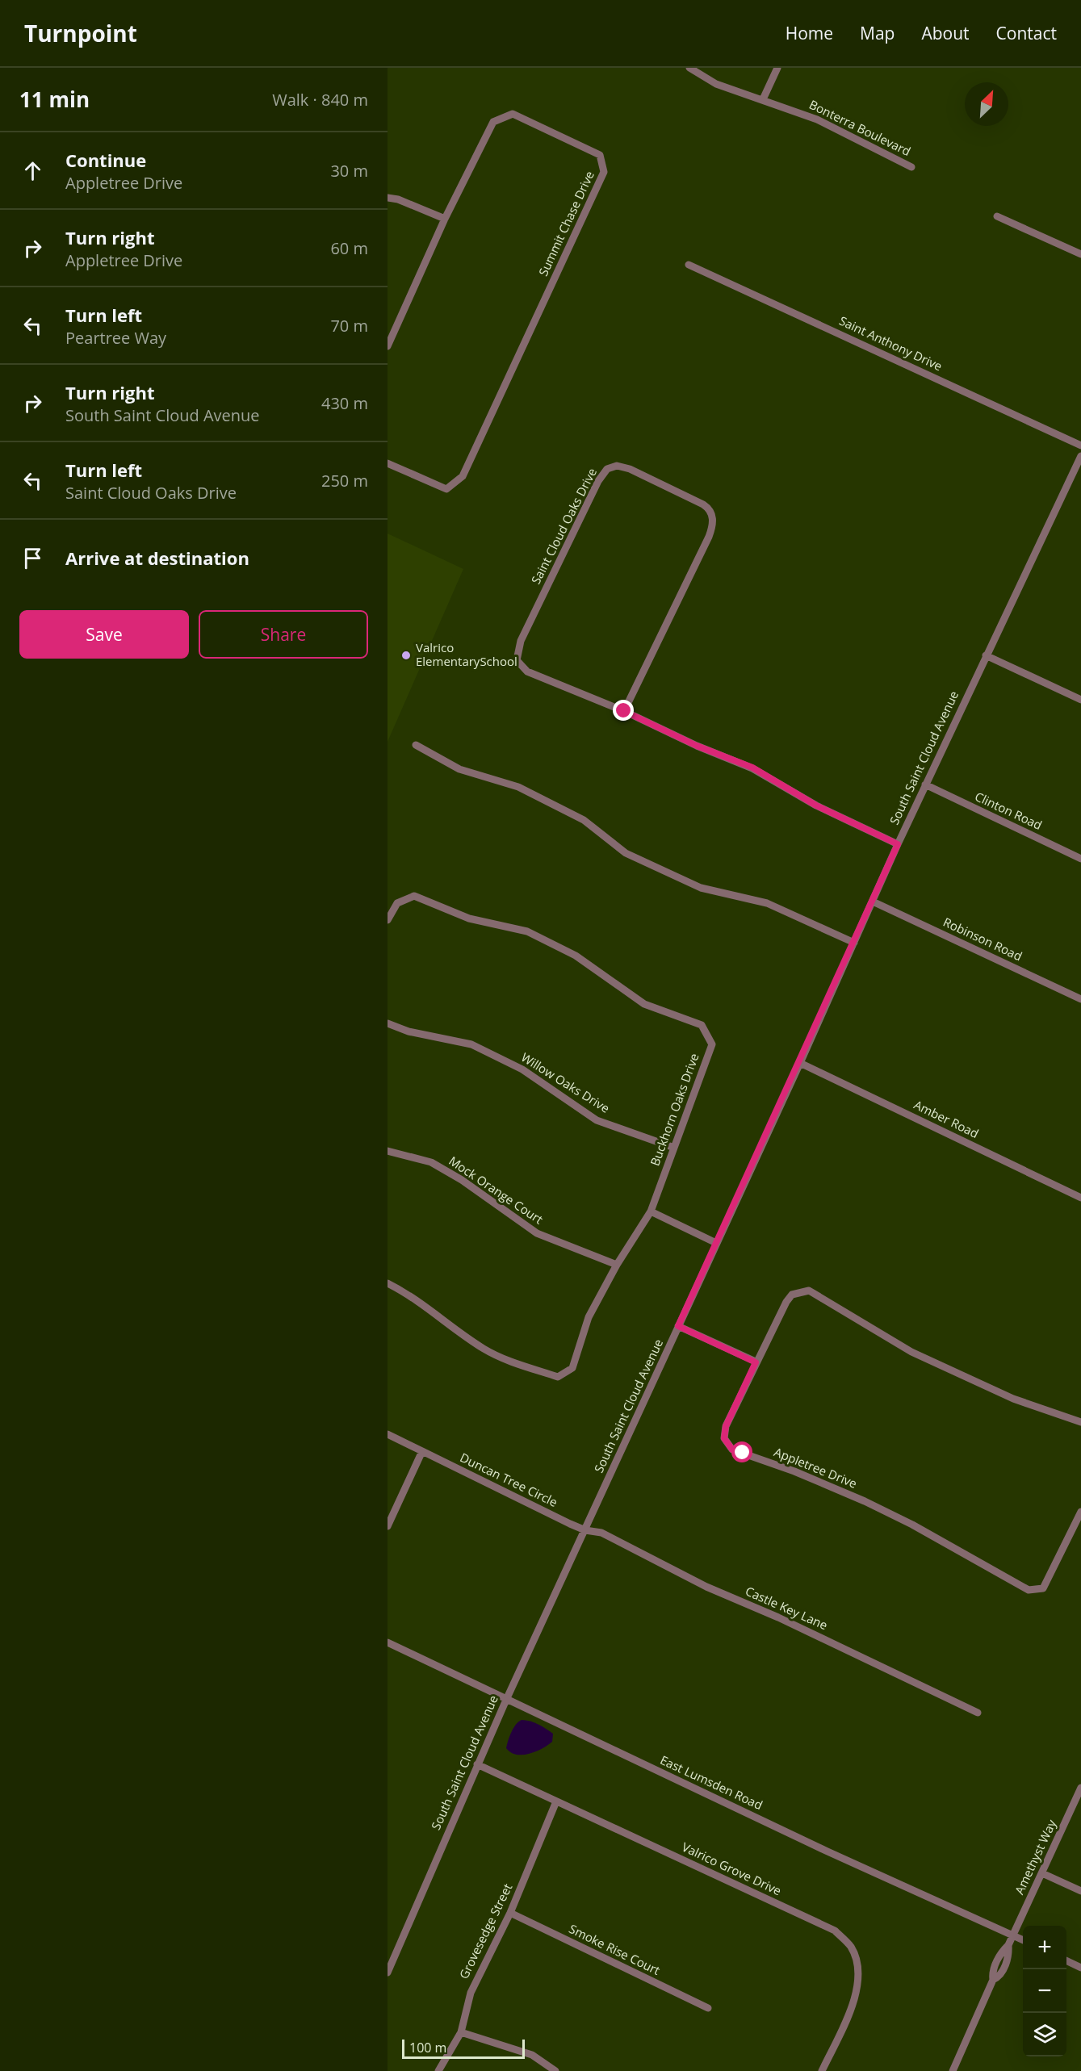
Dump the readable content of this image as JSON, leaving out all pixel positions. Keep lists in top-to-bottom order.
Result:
{
  "streets": {
    "street": [
      "Bonterra Boulevard",
      "Summit Chase Drive",
      "Saint Anthony Drive",
      "Saint Cloud Oaks Drive",
      "South Saint Cloud Avenue",
      "Clinton Road",
      "Robinson Road",
      "Willow Oaks Drive",
      "Buckhorn Oaks Drive",
      "Amber Road",
      "Mock Orange Court",
      "Appletree Drive",
      "Duncan Tree Circle",
      "Castle Key Lane",
      "East Lumsden Road",
      "Amethyst Way",
      "Valrico Grove Drive",
      "Grovesedge Street",
      "Smoke Rise Court"
    ]
  },
  "crossings": [
    ["Saint Cloud Oaks Drive", "South Saint Cloud Avenue"],
    ["South Saint Cloud Avenue", "Clinton Road"],
    ["South Saint Cloud Avenue", "Robinson Road"],
    ["South Saint Cloud Avenue", "Amber Road"],
    ["South Saint Cloud Avenue", "Duncan Tree Circle"],
    ["South Saint Cloud Avenue", "Castle Key Lane"],
    ["South Saint Cloud Avenue", "East Lumsden Road"],
    ["South Saint Cloud Avenue", "Valrico Grove Drive"],
    ["Willow Oaks Drive", "Buckhorn Oaks Drive"],
    ["Buckhorn Oaks Drive", "Mock Orange Court"],
    ["Duncan Tree Circle", "Castle Key Lane"],
    ["East Lumsden Road", "Amethyst Way"],
    ["Valrico Grove Drive", "Grovesedge Street"],
    ["Grovesedge Street", "Smoke Rise Court"]
  ],
  "places": ["Valrico ElementarySchool"],
  "scale_bar": "100 m",
  "north": "top right",
  "page": {
    "header": "Turnpoint",
    "nav": [
      "Home",
      "Map",
      "About",
      "Contact"
    ],
    "heading": ["11 min", "Walk · 840 m"],
    "list": [
      ["Continue", "Appletree Drive", "30 m"],
      ["Turn right", "Appletree Drive", "60 m"],
      ["Turn left", "Peartree Way", "70 m"],
      ["Turn right", "South Saint Cloud Avenue", "430 m"],
      ["Turn left", "Saint Cloud Oaks Drive", "250 m"],
      "Arrive at destination"
    ],
    "buttons": ["Save", "Share"],
    "map_buttons": ["+", "−"],
    "scale": "100 m"
  }
}
